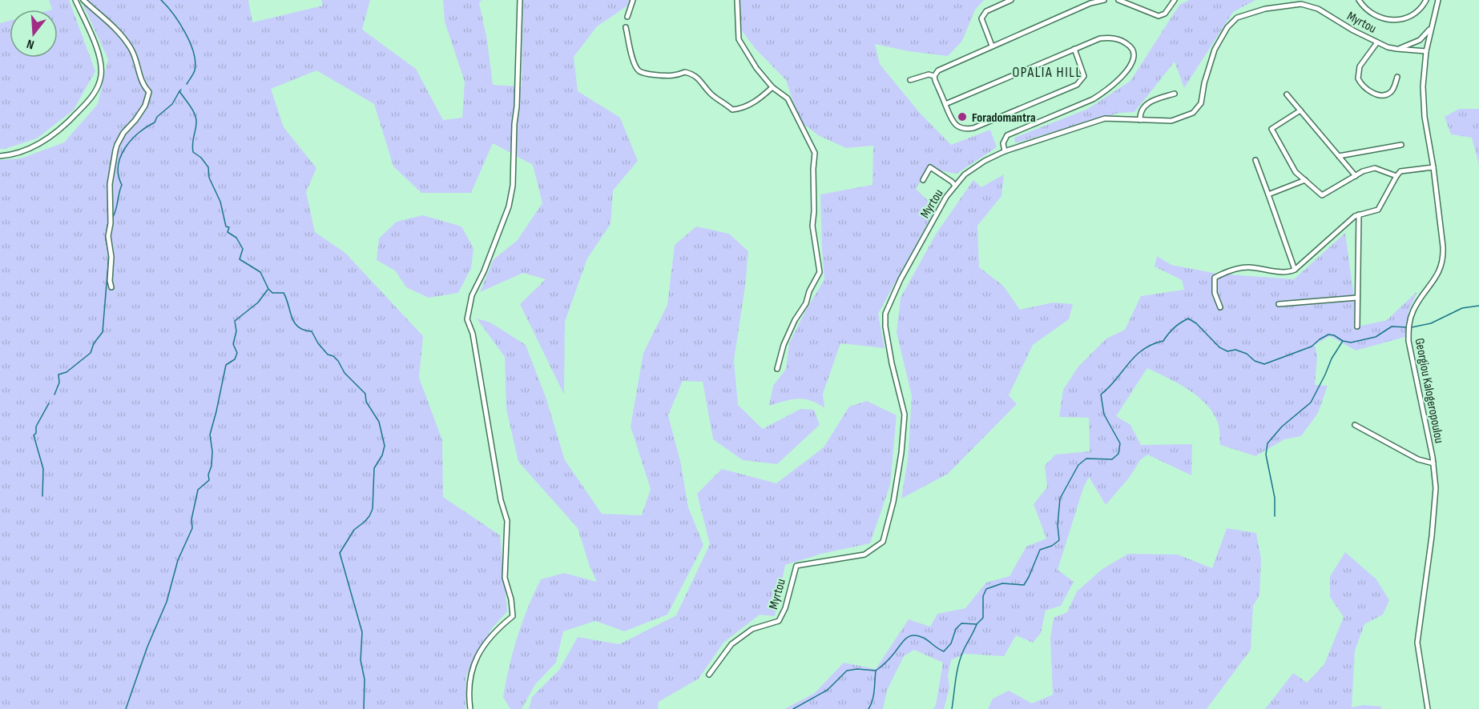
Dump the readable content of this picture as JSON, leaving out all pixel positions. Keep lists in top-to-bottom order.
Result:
{
  "streets": {
    "street": ["Myrtou", "Georgiou Kalogeropoulou"]
  },
  "crossings": [
    ["Myrtou", "Georgiou Kalogeropoulou"]
  ],
  "districts": ["OPALIA HILL"],
  "places": ["Foradomantra"],
  "north": "bottom"
}
